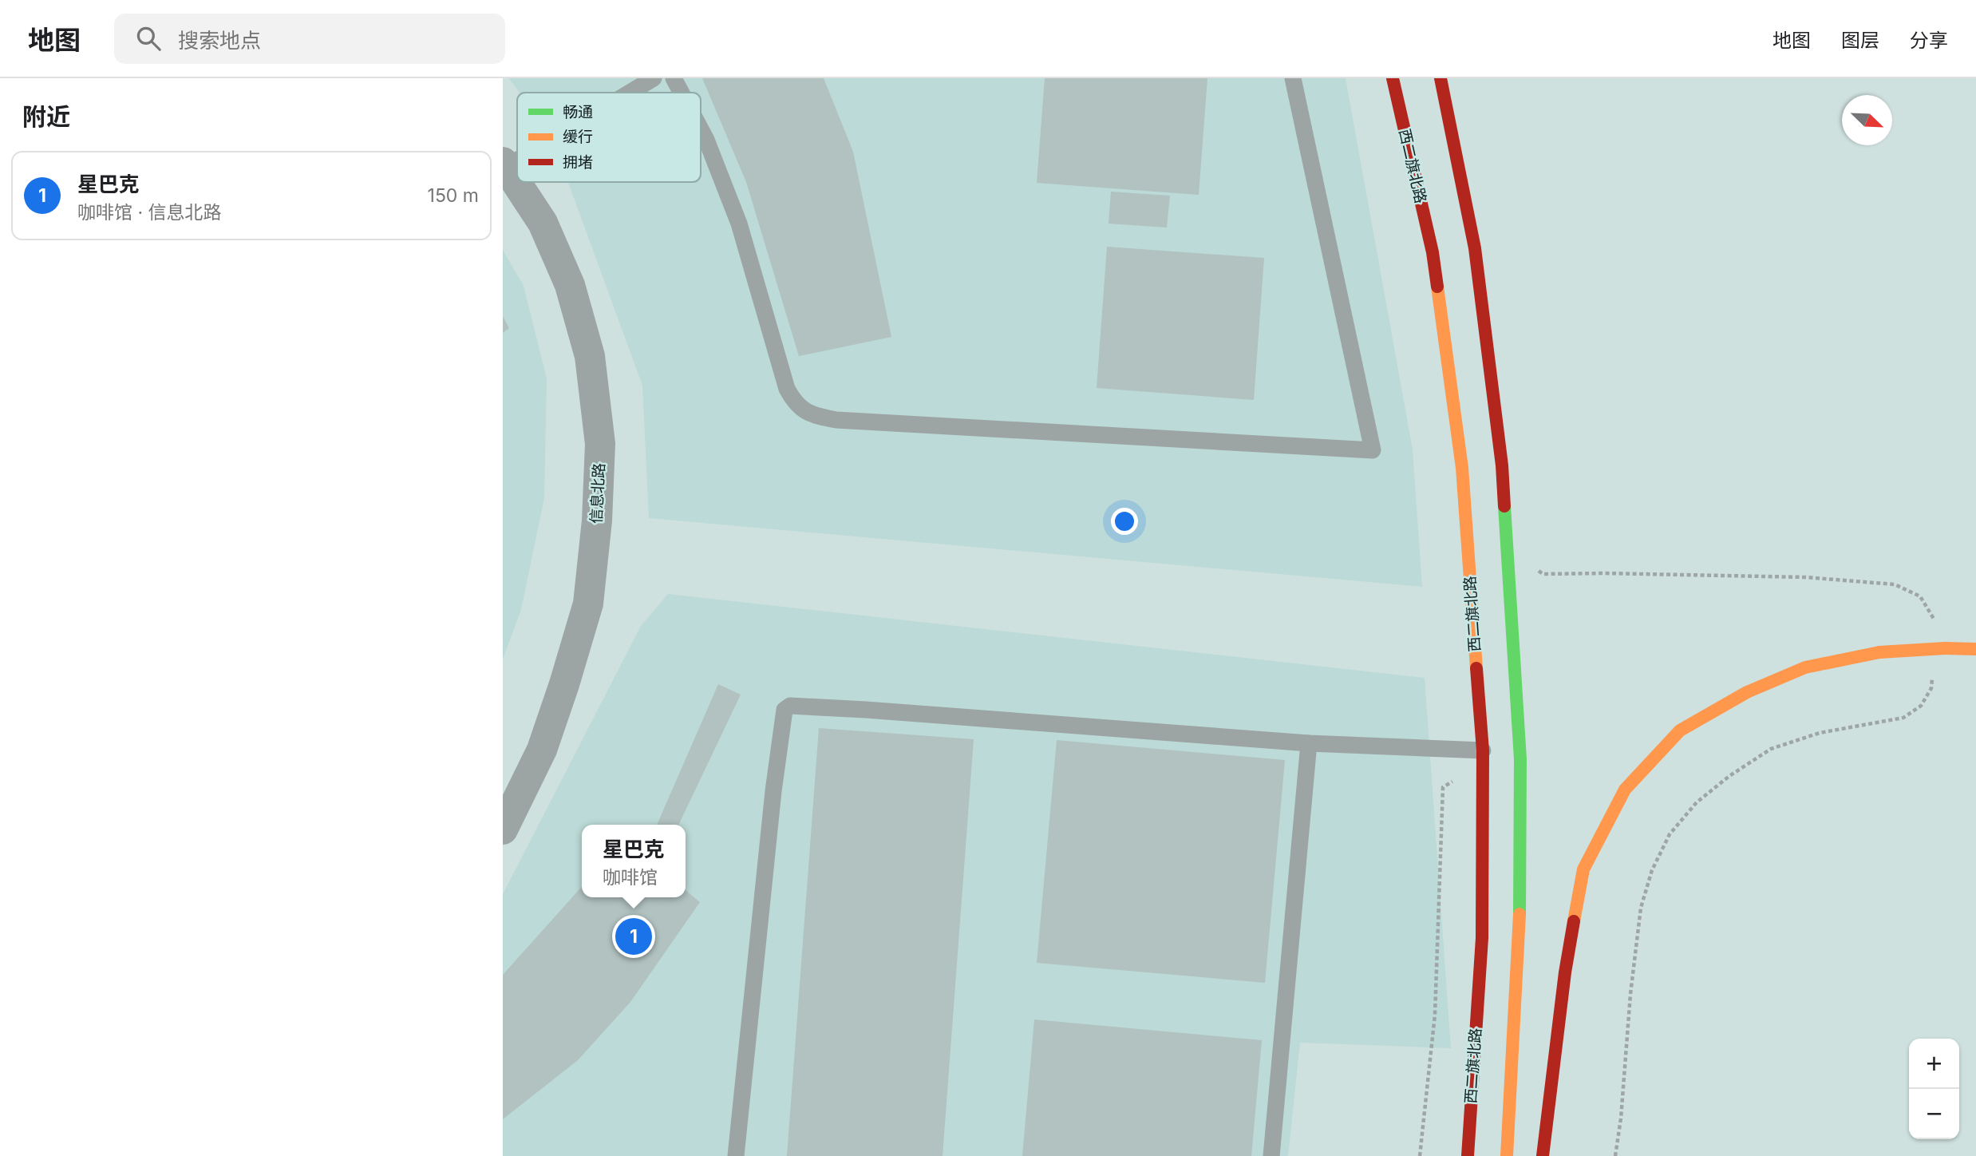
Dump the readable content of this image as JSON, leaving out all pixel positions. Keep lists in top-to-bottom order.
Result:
{
  "streets": {
    "main road": ["西二旗北路"],
    "street": ["信息北路"]
  },
  "legend": ["畅通", "缓行", "拥堵"],
  "north": "bottom right",
  "page": {
    "header": "地图",
    "search": "搜索地点",
    "nav": ["地图", "图层", "分享"],
    "heading": "附近",
    "list": [
      {
        "mark": "1",
        "name": "星巴克",
        "note": "咖啡馆 · 信息北路",
        "value": "150 m"
      }
    ],
    "popup": ["星巴克", "咖啡馆"],
    "pins": "1",
    "map_buttons": ["+", "−"]
  }
}
